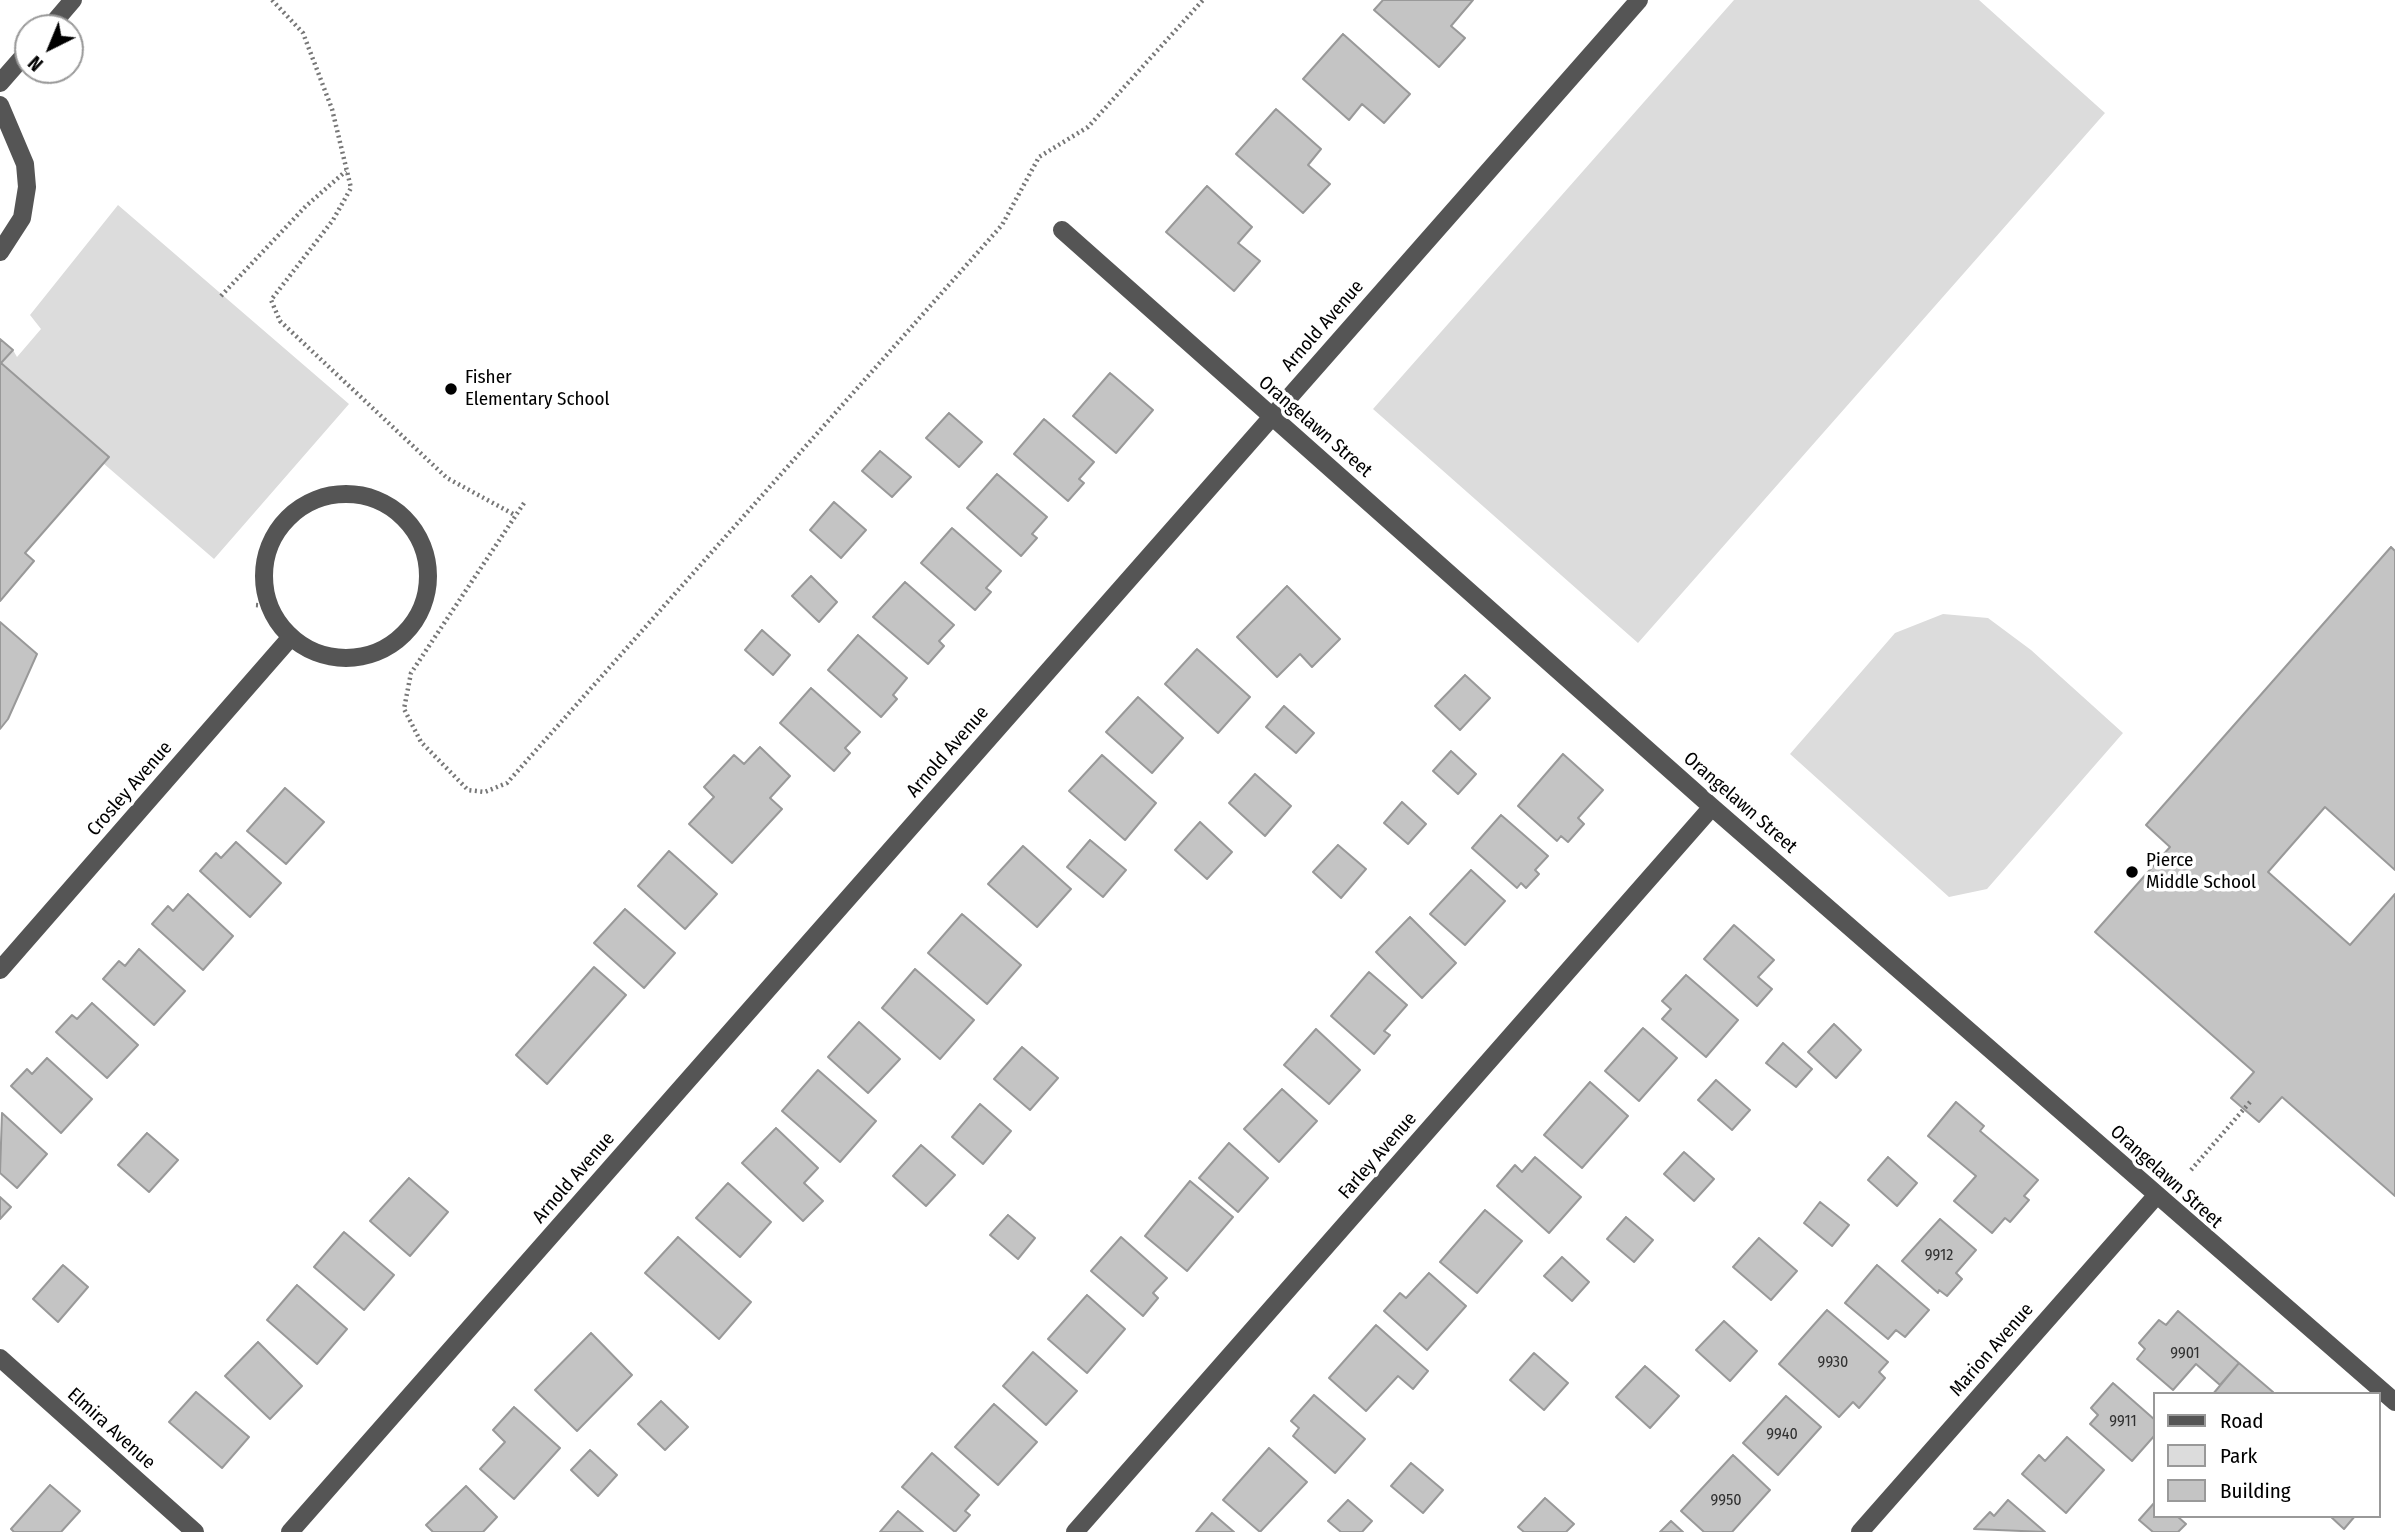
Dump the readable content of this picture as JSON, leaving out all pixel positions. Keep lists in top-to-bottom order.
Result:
{
  "streets": {
    "street": [
      "Arnold Avenue",
      "Orangelawn Street",
      "Crosley Avenue",
      "Farley Avenue",
      "Marion Avenue",
      "Elmira Avenue"
    ]
  },
  "crossings": [
    ["Arnold Avenue", "Orangelawn Street"],
    ["Orangelawn Street", "Farley Avenue"],
    ["Orangelawn Street", "Marion Avenue"]
  ],
  "places": ["Fisher Elementary School", "Pierce Middle School"],
  "house_numbers": [
    "9912",
    "9901",
    "9930",
    "9911",
    "9940",
    "9950"
  ],
  "legend": ["Road", "Park", "Building"],
  "north": "bottom left"
}
